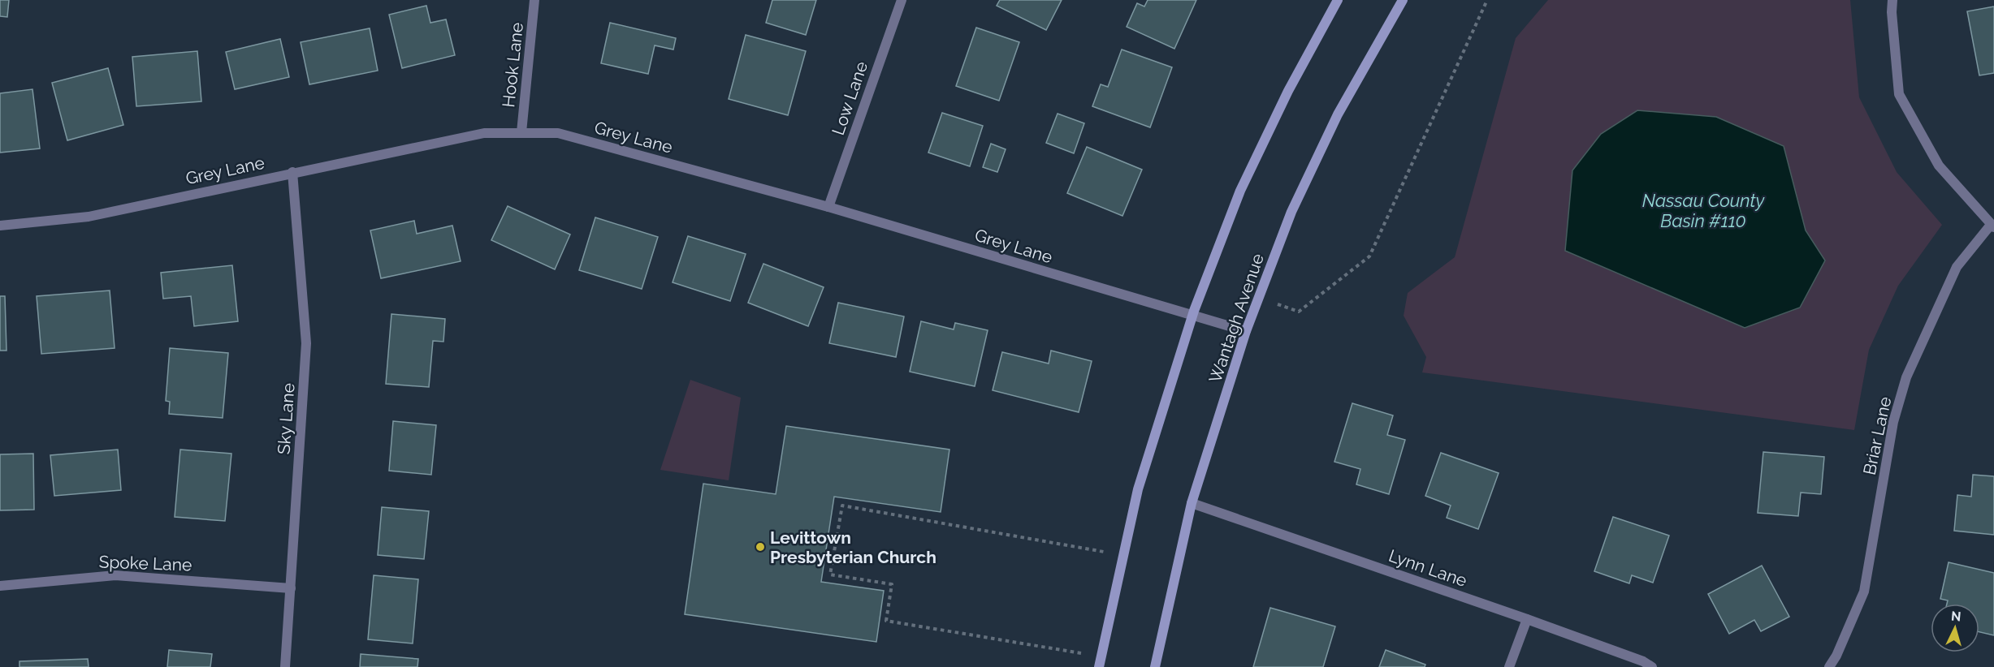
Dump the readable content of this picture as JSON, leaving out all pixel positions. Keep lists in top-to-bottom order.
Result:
{
  "streets": {
    "main road": ["Wantagh Avenue"],
    "street": [
      "Hook Lane",
      "Low Lane",
      "Grey Lane",
      "Sky Lane",
      "Briar Lane",
      "Spoke Lane",
      "Lynn Lane"
    ]
  },
  "crossings": [
    ["Hook Lane", "Grey Lane"],
    ["Low Lane", "Grey Lane"],
    ["Grey Lane", "Wantagh Avenue"],
    ["Grey Lane", "Sky Lane"],
    ["Wantagh Avenue", "Lynn Lane"],
    ["Sky Lane", "Spoke Lane"]
  ],
  "water": ["Nassau County Basin #110"],
  "places": ["Levittown Presbyterian Church"],
  "north": "top"
}
